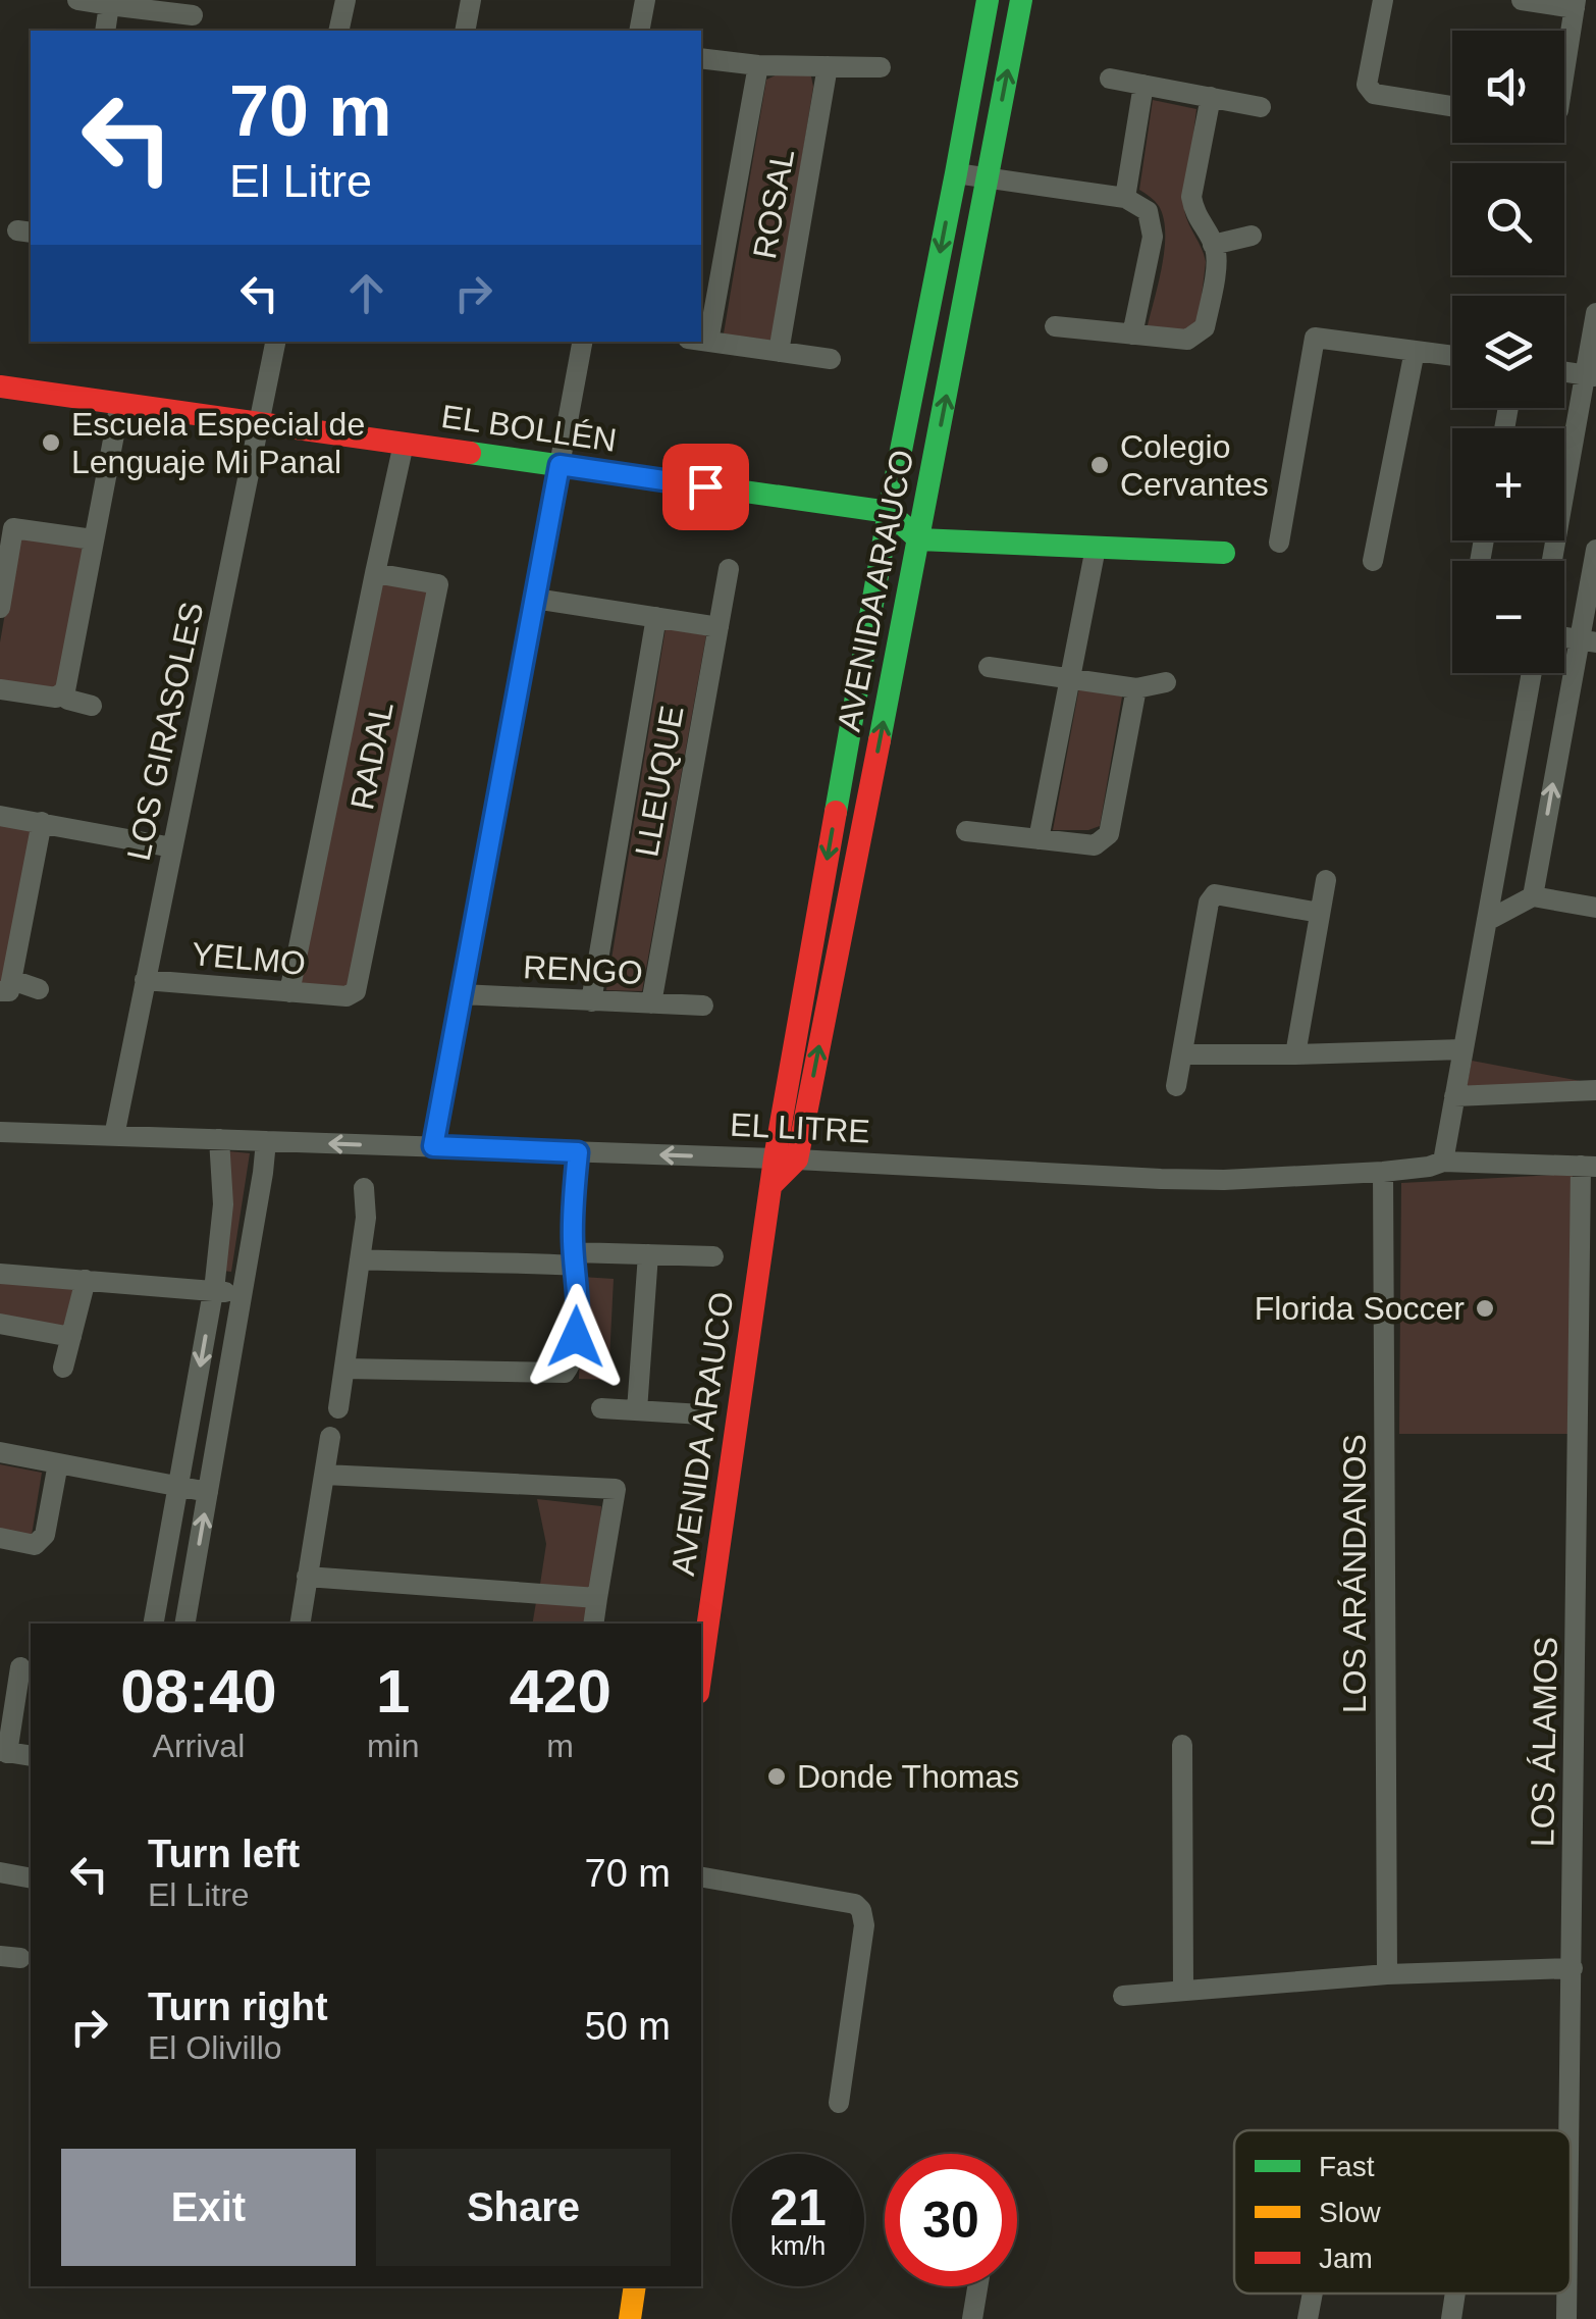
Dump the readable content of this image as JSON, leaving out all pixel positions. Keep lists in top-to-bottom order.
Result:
{
  "streets": {
    "street": [
      "ROSAL",
      "EL BOLLÉN",
      "AVENIDA ARAUCO",
      "LOS GIRASOLES",
      "RADAL",
      "LLEUQUE",
      "YELMO",
      "RENGO",
      "EL LITRE",
      "LOS ARÁNDANOS",
      "LOS ÁLAMOS"
    ]
  },
  "crossings": [
    ["EL BOLLÉN", "AVENIDA ARAUCO"],
    ["EL BOLLÉN", "LOS GIRASOLES"],
    ["EL BOLLÉN", "RADAL"],
    ["AVENIDA ARAUCO", "EL LITRE"],
    ["LOS GIRASOLES", "YELMO"],
    ["LOS GIRASOLES", "EL LITRE"],
    ["RADAL", "YELMO"],
    ["LLEUQUE", "RENGO"],
    ["EL LITRE", "LOS ARÁNDANOS"],
    ["EL LITRE", "LOS ÁLAMOS"]
  ],
  "places": [
    "Escuela Especial de Lenguaje Mi Panal",
    "Colegio Cervantes",
    "Florida Soccer",
    "Donde Thomas"
  ],
  "legend": ["Fast", "Slow", "Jam"],
  "page": {
    "map_buttons": ["+", "−"],
    "turn": ["70 m", "El Litre"],
    "eta": [
      "08:40",
      "Arrival",
      "1",
      "min",
      "420",
      "m"
    ],
    "list": [
      {
        "name": "Turn left",
        "note": "El Litre",
        "value": "70 m"
      },
      {
        "name": "Turn right",
        "note": "El Olivillo",
        "value": "50 m"
      }
    ],
    "buttons": ["Exit", "Share"],
    "speed": "21 km/h",
    "limit": "30"
  }
}
